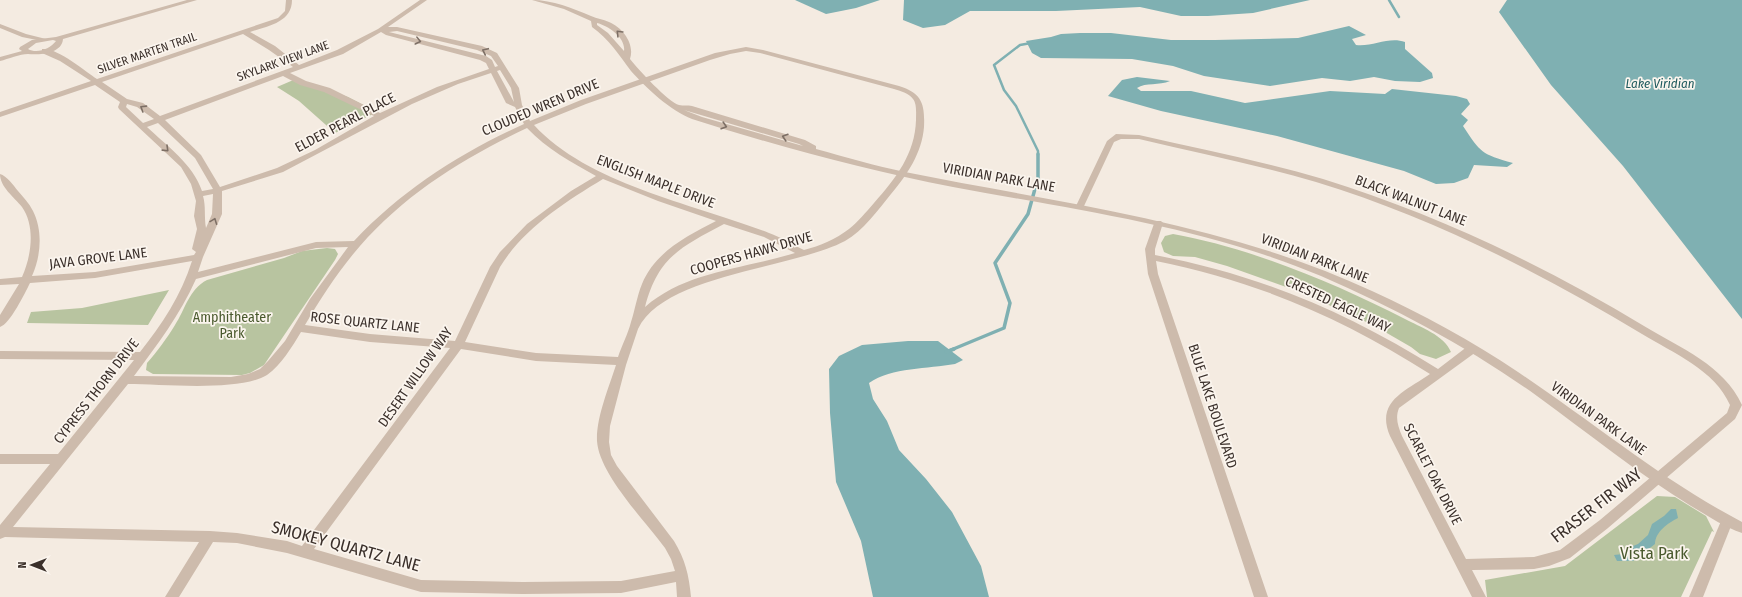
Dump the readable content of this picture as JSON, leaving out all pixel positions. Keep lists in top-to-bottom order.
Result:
{
  "streets": {
    "street": [
      "SILVER MARTEN TRAIL",
      "SKYLARK VIEW LANE",
      "CLOUDED WREN DRIVE",
      "ELDER PEARL PLACE",
      "VIRIDIAN PARK LANE",
      "ENGLISH MAPLE DRIVE",
      "BLACK WALNUT LANE",
      "COOPERS HAWK DRIVE",
      "JAVA GROVE LANE",
      "CRESTED EAGLE WAY",
      "ROSE QUARTZ LANE",
      "DESERT WILLOW WAY",
      "CYPRESS THORN DRIVE",
      "BLUE LAKE BOULEVARD",
      "SCARLET OAK DRIVE",
      "FRASER FIR WAY",
      "SMOKEY QUARTZ LANE"
    ]
  },
  "crossings": [
    ["SILVER MARTEN TRAIL", "CYPRESS THORN DRIVE"],
    ["SKYLARK VIEW LANE", "ENGLISH MAPLE DRIVE"],
    ["SKYLARK VIEW LANE", "CYPRESS THORN DRIVE"],
    ["CLOUDED WREN DRIVE", "VIRIDIAN PARK LANE"],
    ["CLOUDED WREN DRIVE", "ENGLISH MAPLE DRIVE"],
    ["CLOUDED WREN DRIVE", "COOPERS HAWK DRIVE"],
    ["CLOUDED WREN DRIVE", "ROSE QUARTZ LANE"],
    ["CLOUDED WREN DRIVE", "CYPRESS THORN DRIVE"],
    ["ELDER PEARL PLACE", "ENGLISH MAPLE DRIVE"],
    ["ELDER PEARL PLACE", "CYPRESS THORN DRIVE"],
    ["VIRIDIAN PARK LANE", "BLACK WALNUT LANE"],
    ["VIRIDIAN PARK LANE", "COOPERS HAWK DRIVE"],
    ["VIRIDIAN PARK LANE", "BLUE LAKE BOULEVARD"],
    ["VIRIDIAN PARK LANE", "SCARLET OAK DRIVE"],
    ["VIRIDIAN PARK LANE", "FRASER FIR WAY"],
    ["ENGLISH MAPLE DRIVE", "COOPERS HAWK DRIVE"],
    ["ENGLISH MAPLE DRIVE", "DESERT WILLOW WAY"],
    ["BLACK WALNUT LANE", "FRASER FIR WAY"],
    ["JAVA GROVE LANE", "CYPRESS THORN DRIVE"],
    ["CRESTED EAGLE WAY", "BLUE LAKE BOULEVARD"],
    ["CRESTED EAGLE WAY", "SCARLET OAK DRIVE"],
    ["ROSE QUARTZ LANE", "DESERT WILLOW WAY"],
    ["DESERT WILLOW WAY", "SMOKEY QUARTZ LANE"],
    ["CYPRESS THORN DRIVE", "SMOKEY QUARTZ LANE"],
    ["SCARLET OAK DRIVE", "FRASER FIR WAY"]
  ],
  "water": ["Lake Viridian"],
  "parks": ["Amphitheater Park", "Vista Park"],
  "north": "left"
}
